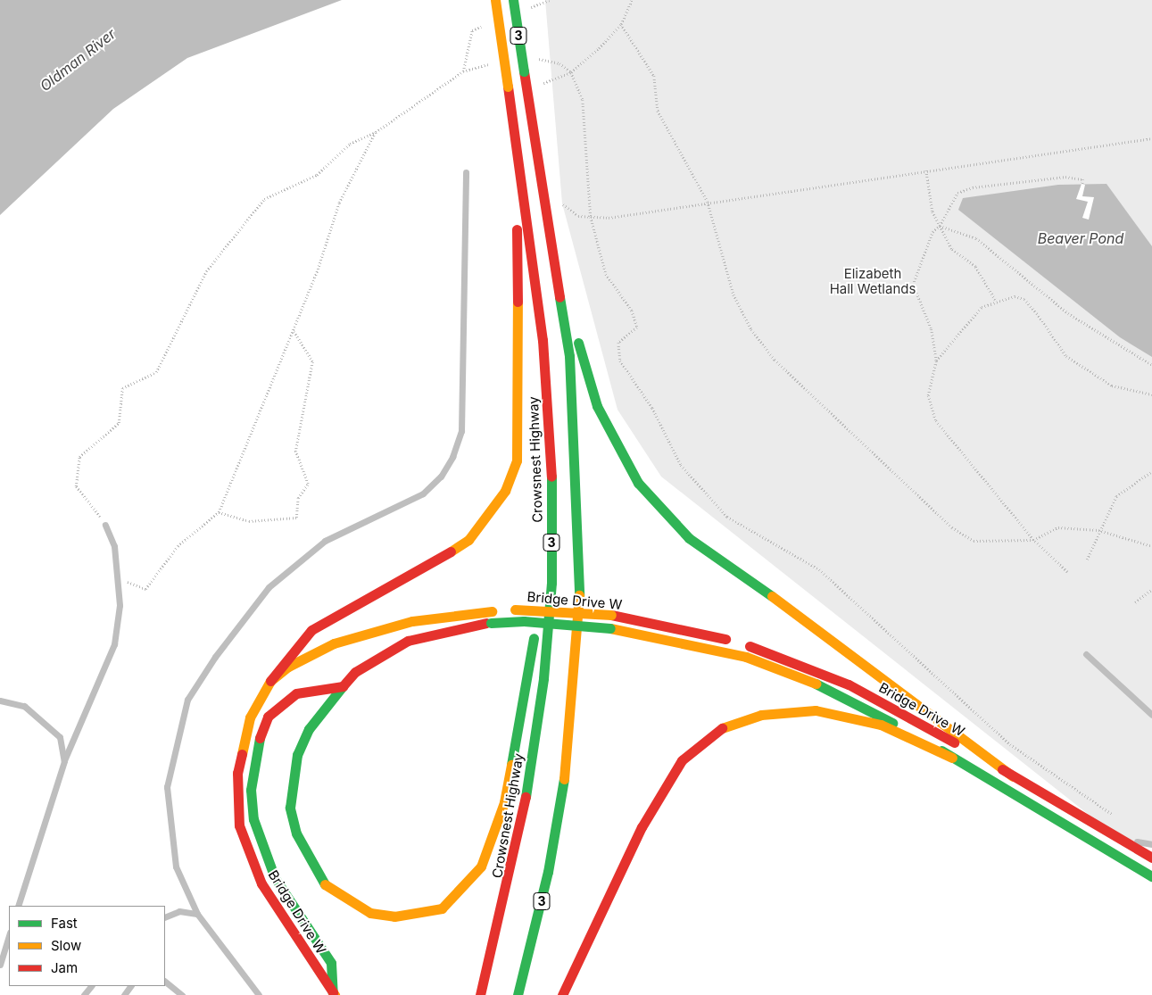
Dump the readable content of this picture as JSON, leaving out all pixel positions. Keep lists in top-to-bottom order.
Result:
{
  "streets": {
    "main road": ["3", "Crowsnest Highway", "Bridge Drive W"]
  },
  "crossings": [
    ["Crowsnest Highway", "Bridge Drive W"]
  ],
  "water": ["Oldman River", "Beaver Pond"],
  "parks": ["Elizabeth Hall Wetlands"],
  "legend": ["Fast", "Slow", "Jam"]
}
